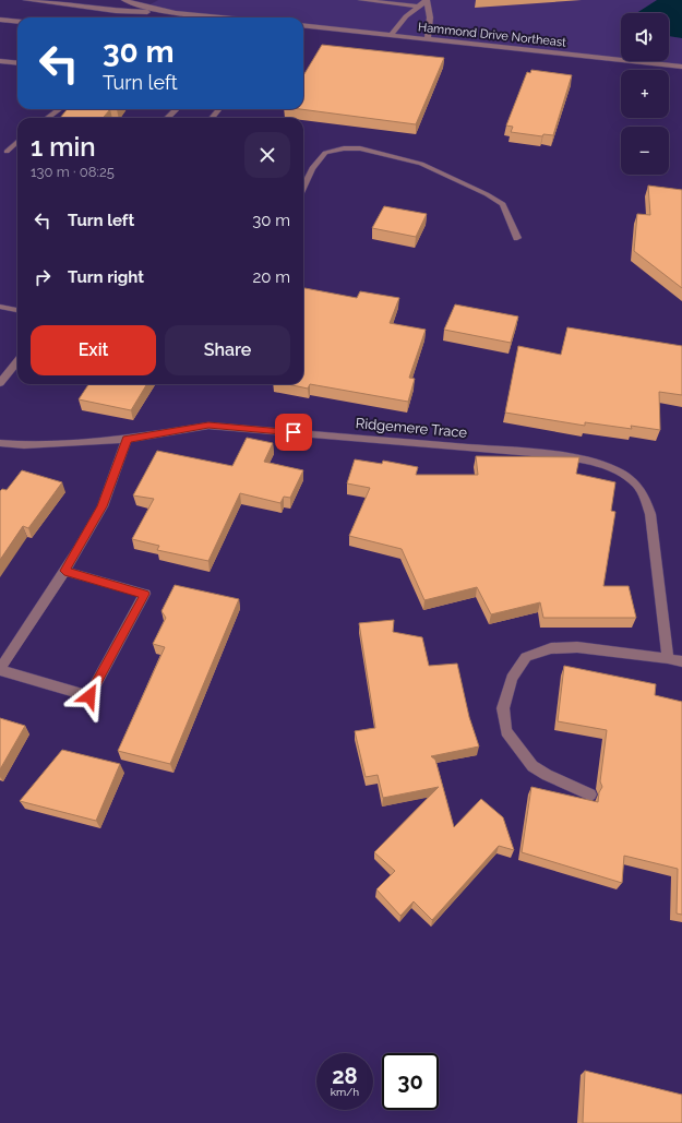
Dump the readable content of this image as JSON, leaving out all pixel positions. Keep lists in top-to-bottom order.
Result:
{
  "streets": {
    "street": ["Hammond Drive Northeast", "Ridgemere Trace"]
  },
  "page": {
    "map_buttons": ["+", "−"],
    "turn": ["30 m", "Turn left"],
    "heading": ["1 min", "130 m · 08:25"],
    "list": [
      {
        "name": "Turn left",
        "value": "30 m"
      },
      {
        "name": "Turn right",
        "value": "20 m"
      }
    ],
    "buttons": ["Exit", "Share"],
    "speed": "28 km/h",
    "limit": "30"
  }
}
